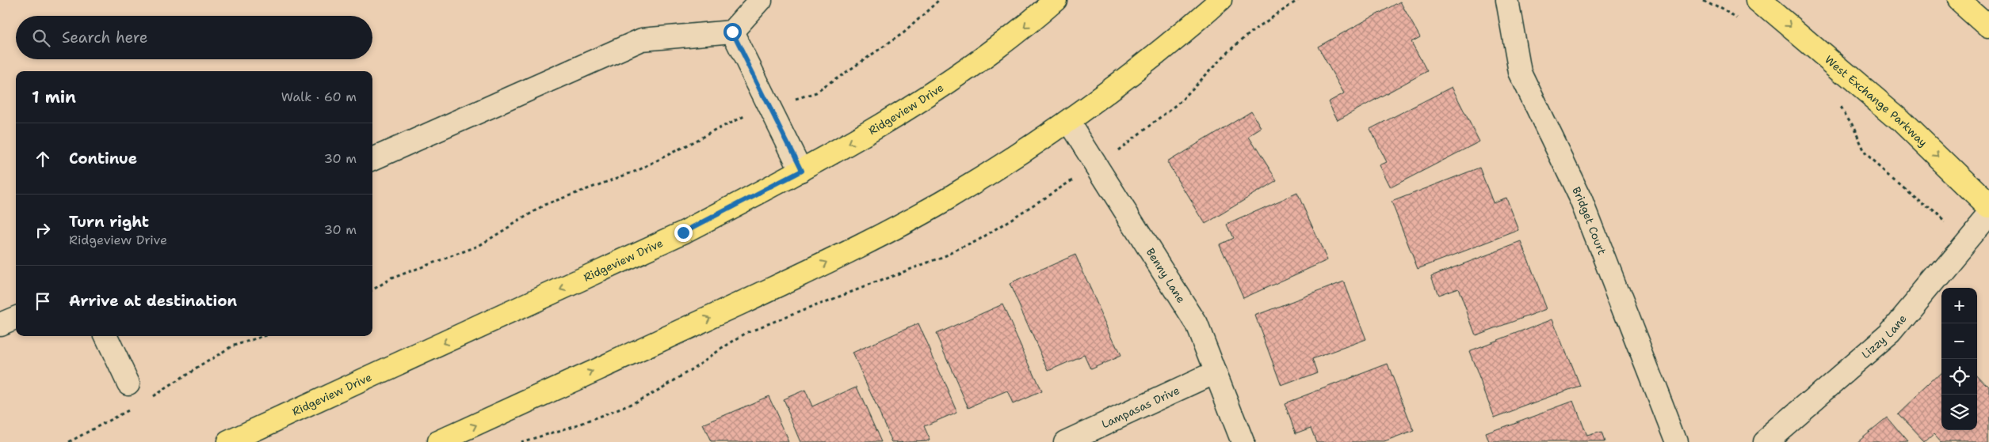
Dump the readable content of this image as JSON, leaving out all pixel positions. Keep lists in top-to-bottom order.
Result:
{
  "streets": {
    "main road": ["West Exchange Parkway", "Ridgeview Drive"],
    "street": [
      "Bridget Court",
      "Benny Lane",
      "Lizzy Lane",
      "Lampasas Drive"
    ]
  },
  "crossings": [
    ["Benny Lane", "Lampasas Drive"]
  ],
  "one_way": ["West Exchange Parkway"],
  "page": {
    "search": "Search here",
    "heading": ["1 min", "Walk · 60 m"],
    "list": [
      ["Continue", "30 m"],
      ["Turn right", "Ridgeview Drive", "30 m"],
      "Arrive at destination"
    ],
    "map_buttons": ["+", "−"]
  }
}
